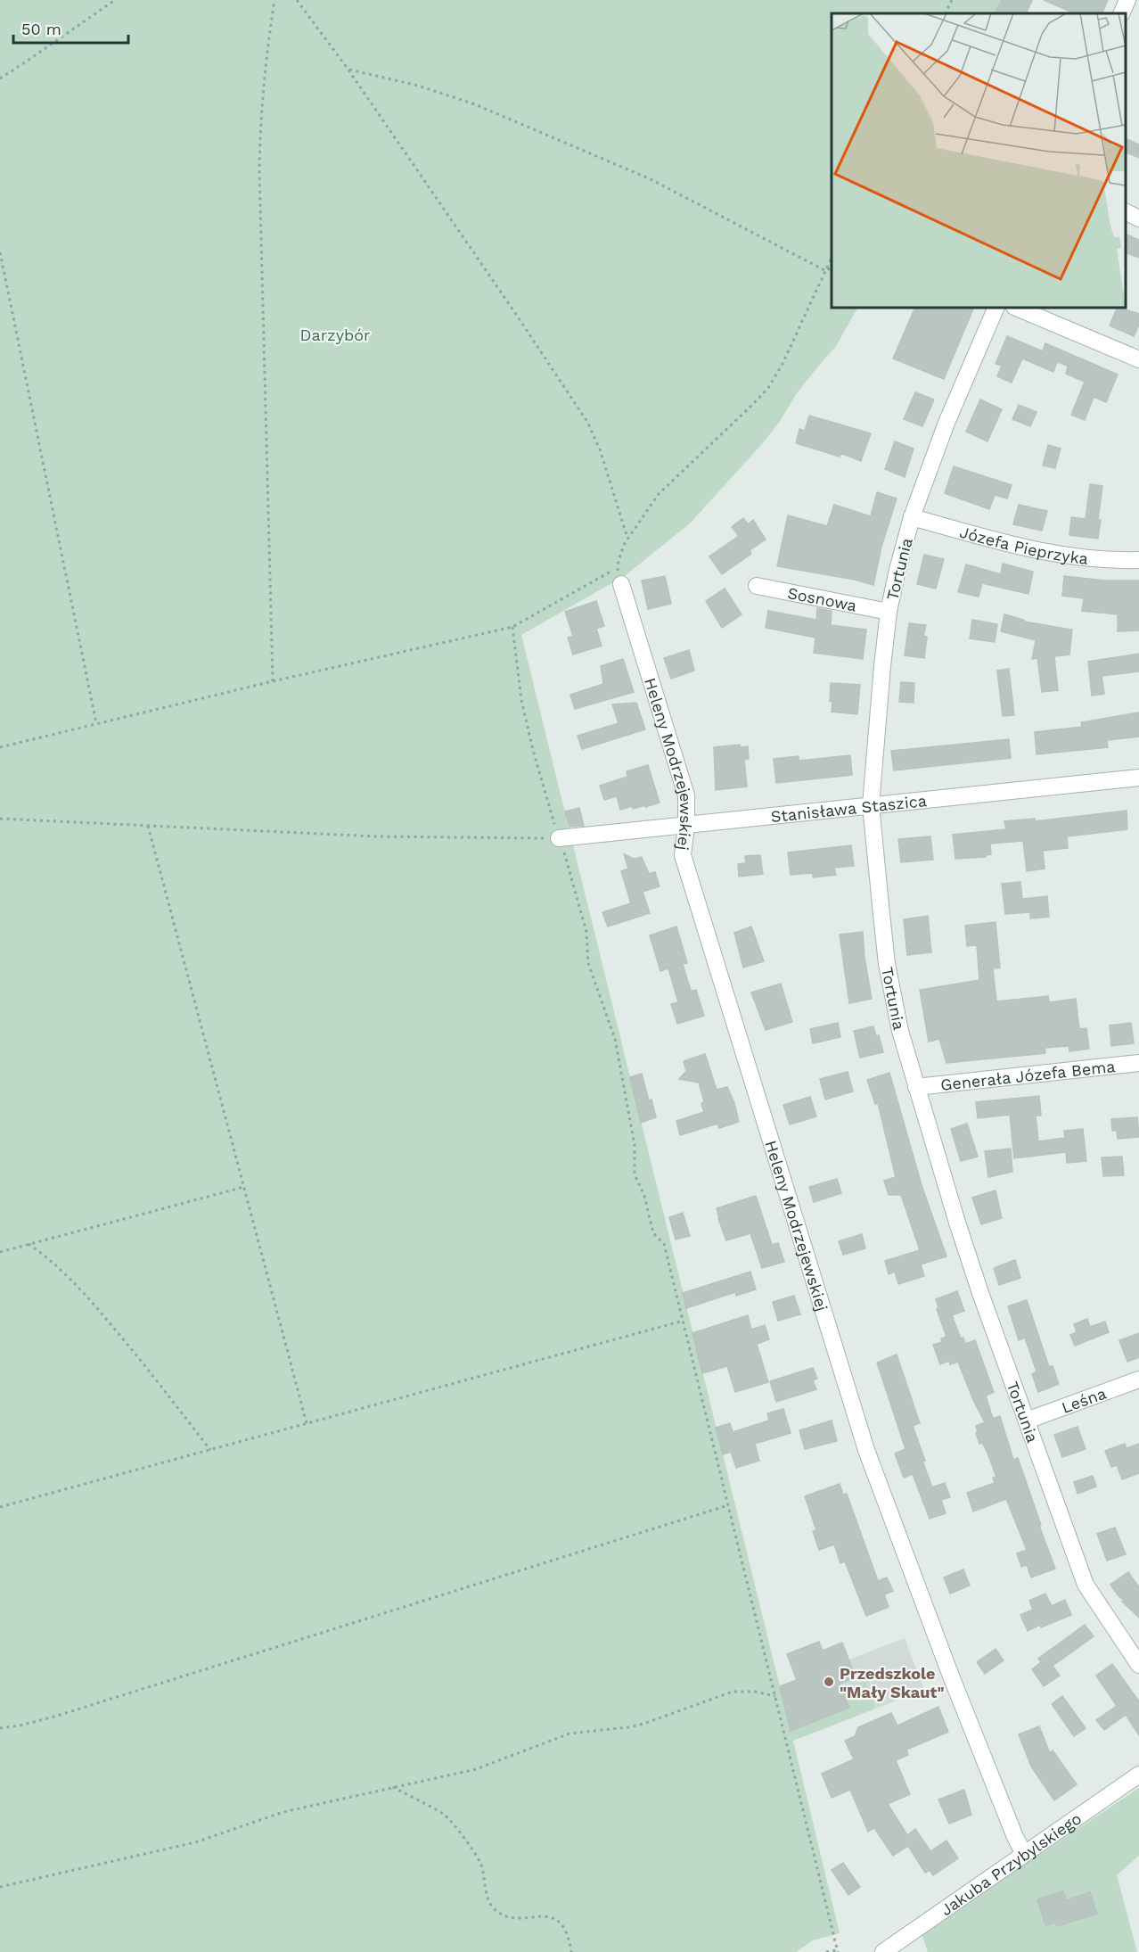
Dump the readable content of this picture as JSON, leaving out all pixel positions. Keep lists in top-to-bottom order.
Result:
{
  "streets": {
    "street": [
      "Józefa Pieprzyka",
      "Tortunia",
      "Sosnowa",
      "Heleny Modrzejewskiej",
      "Stanisława Staszica",
      "Generała Józefa Bema",
      "Leśna",
      "Jakuba Przybylskiego"
    ]
  },
  "crossings": [
    ["Józefa Pieprzyka", "Tortunia"],
    ["Tortunia", "Sosnowa"],
    ["Tortunia", "Stanisława Staszica"],
    ["Tortunia", "Generała Józefa Bema"],
    ["Tortunia", "Leśna"],
    ["Heleny Modrzejewskiej", "Stanisława Staszica"],
    ["Heleny Modrzejewskiej", "Jakuba Przybylskiego"]
  ],
  "parks": ["Darzybór"],
  "places": ["Przedszkole \"Mały Skaut\""],
  "scale_bar": "50 m"
}
